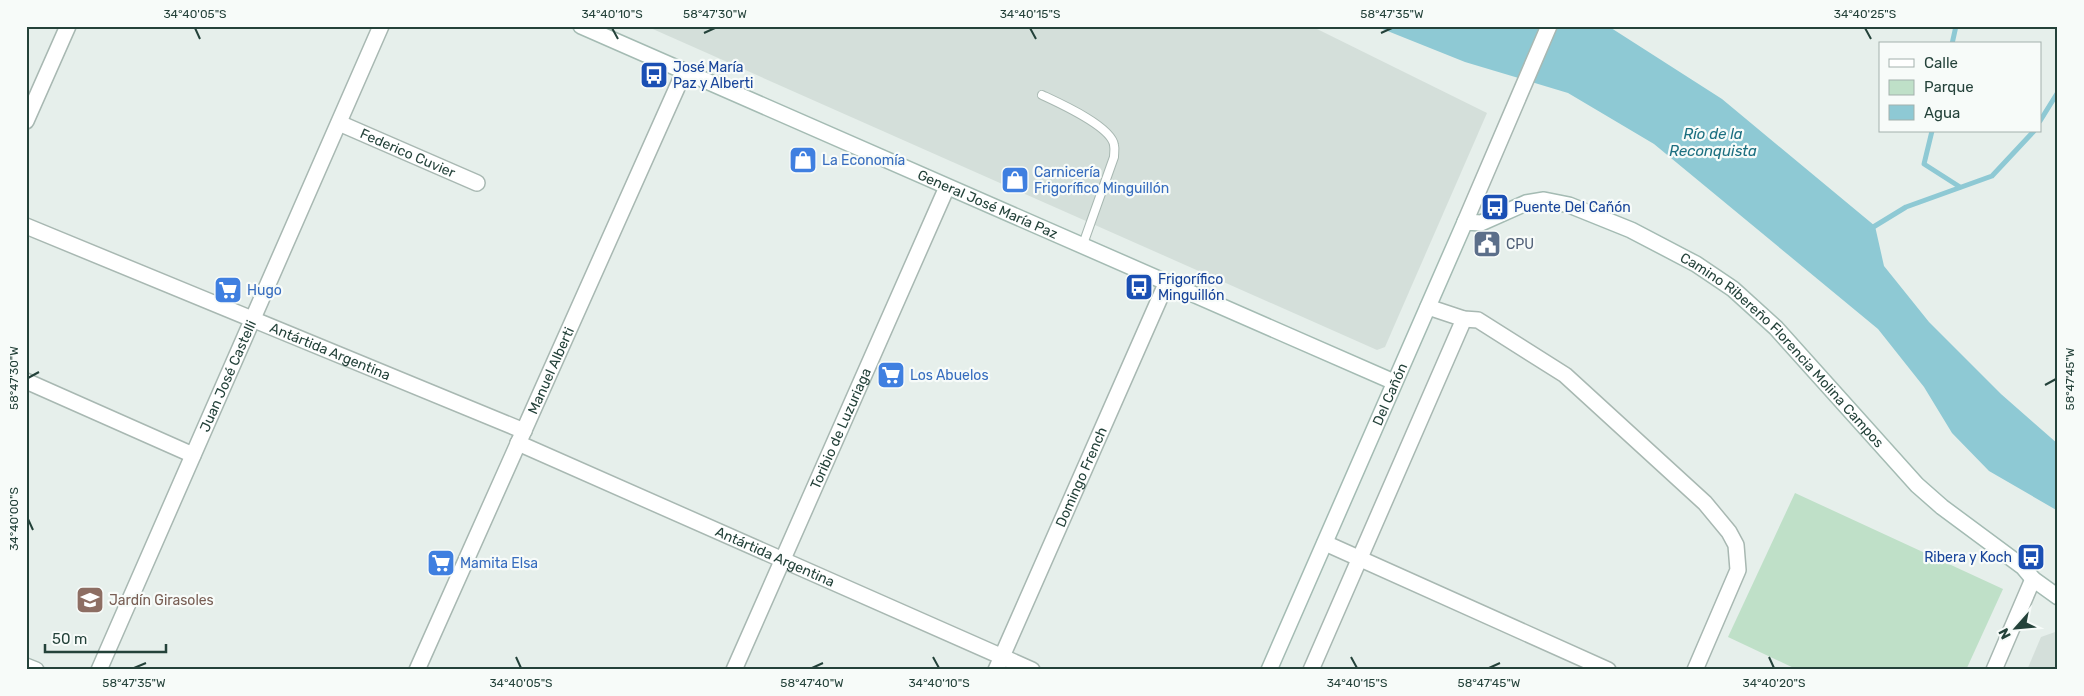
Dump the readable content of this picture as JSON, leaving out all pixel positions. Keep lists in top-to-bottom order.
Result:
{
  "streets": {
    "street": [
      "Federico Cuvier",
      "General José María Paz",
      "Antártida Argentina",
      "Camino Ribereño Florencia Molina Campos",
      "Manuel Alberti",
      "Juan José Castelli",
      "Del Cañón",
      "Toribio de Luzuriaga",
      "Domingo French"
    ]
  },
  "crossings": [
    ["Federico Cuvier", "Juan José Castelli"],
    ["General José María Paz", "Manuel Alberti"],
    ["General José María Paz", "Del Cañón"],
    ["General José María Paz", "Toribio de Luzuriaga"],
    ["General José María Paz", "Domingo French"],
    ["Antártida Argentina", "Manuel Alberti"],
    ["Antártida Argentina", "Juan José Castelli"],
    ["Antártida Argentina", "Toribio de Luzuriaga"],
    ["Antártida Argentina", "Domingo French"],
    ["Camino Ribereño Florencia Molina Campos", "Del Cañón"]
  ],
  "water": ["Río de la Reconquista"],
  "places": {
    "bus stop": [
      "José María Paz y Alberti",
      "Puente Del Cañón",
      "Frigorífico Minguillón",
      "Ribera y Koch"
    ],
    "shop": ["La Economía", "Carnicería Frigorífico Minguillón"],
    "public building": ["CPU"],
    "supermarket": ["Hugo", "Los Abuelos", "Mamita Elsa"],
    "school or university": ["Jardín Girasoles"]
  },
  "legend": ["Calle", "Parque", "Agua"],
  "scale_bar": "50 m",
  "north": "bottom left",
  "coordinates": [
    "34°40'05\"S",
    "34°40'10\"S",
    "58°47'30\"W",
    "34°40'15\"S",
    "58°47'35\"W",
    "34°40'25\"S",
    "58°47'45\"W",
    "34°40'00\"S",
    "58°47'40\"W",
    "34°40'20\"S"
  ]
}
